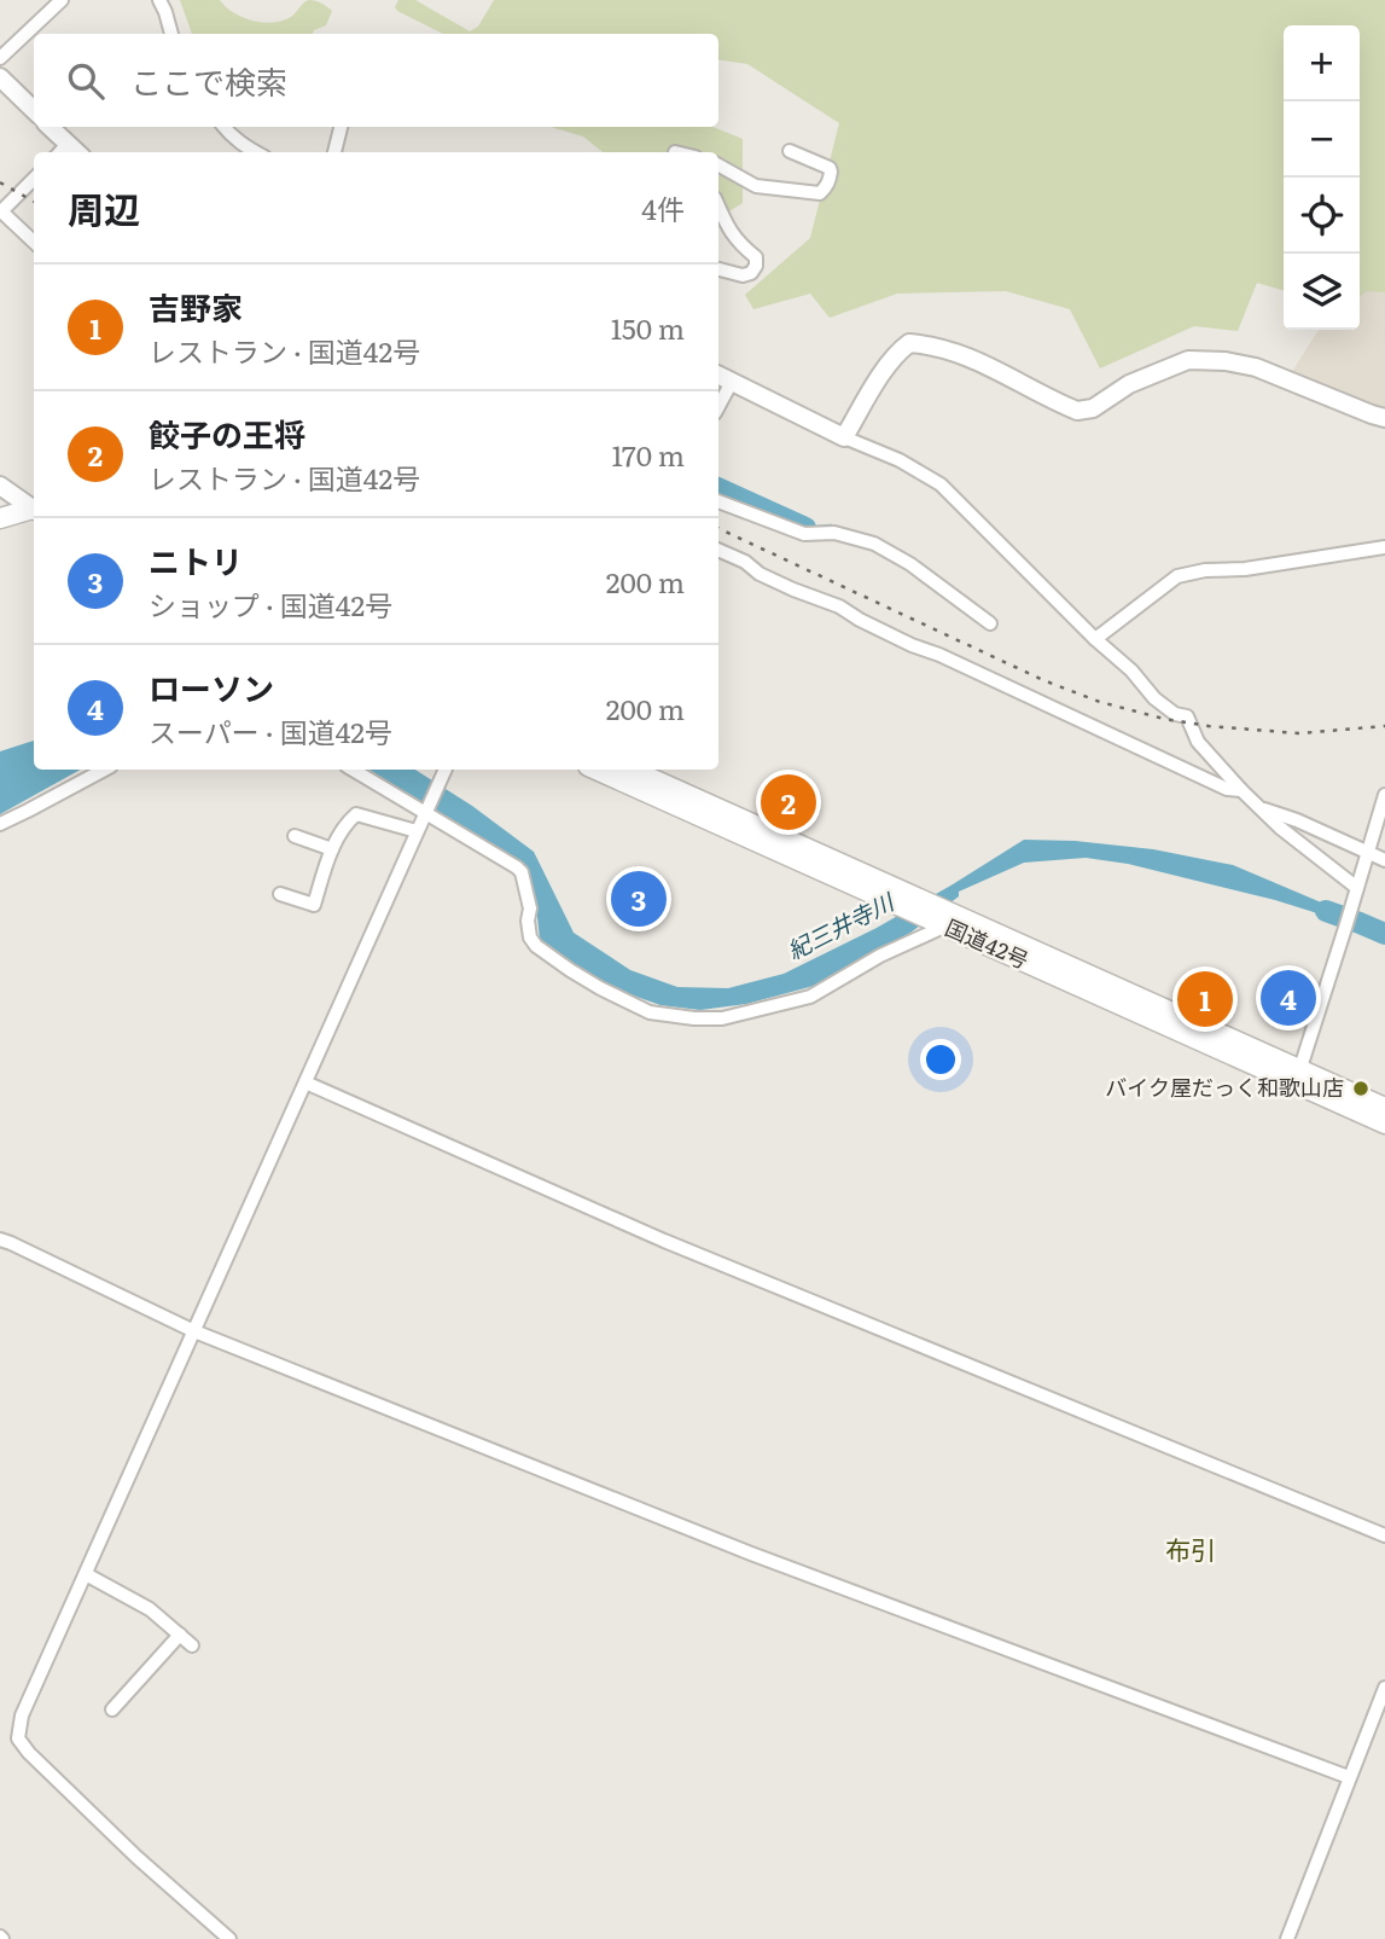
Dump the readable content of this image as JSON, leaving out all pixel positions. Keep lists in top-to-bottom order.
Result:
{
  "streets": {
    "highway": ["国道42号"]
  },
  "districts": ["布引"],
  "water": ["紀三井寺川"],
  "places": ["バイク屋だっく和歌山店"],
  "page": {
    "map_buttons": ["+", "−"],
    "search": "ここで検索",
    "heading": ["周辺", "4件"],
    "list": [
      {
        "mark": "1",
        "name": "吉野家",
        "note": "レストラン · 国道42号",
        "value": "150 m"
      },
      {
        "mark": "2",
        "name": "餃子の王将",
        "note": "レストラン · 国道42号",
        "value": "170 m"
      },
      {
        "mark": "3",
        "name": "ニトリ",
        "note": "ショップ · 国道42号",
        "value": "200 m"
      },
      {
        "mark": "4",
        "name": "ローソン",
        "note": "スーパー · 国道42号",
        "value": "200 m"
      }
    ],
    "pins": [
      "2",
      "3",
      "4",
      "1"
    ]
  }
}
